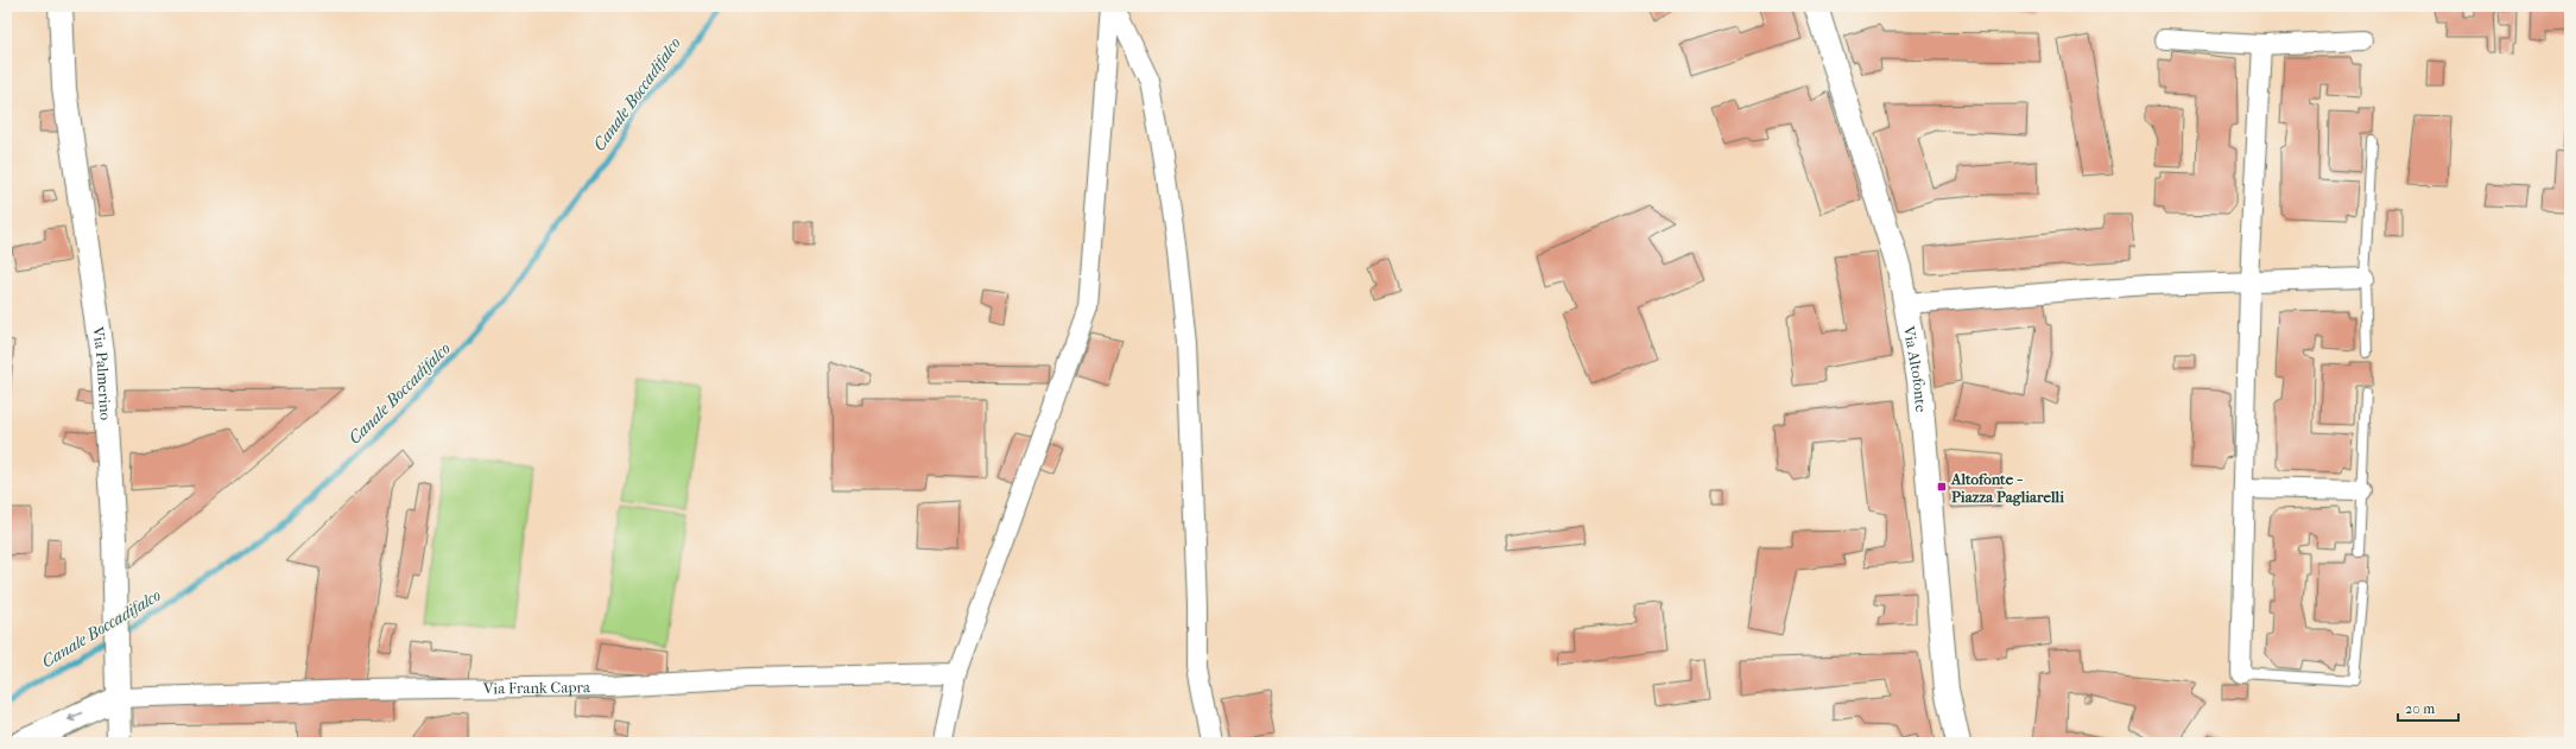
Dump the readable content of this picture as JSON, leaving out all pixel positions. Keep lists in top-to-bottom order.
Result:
{
  "streets": {
    "street": ["Via Altofonte", "Via Palmerino", "Via Frank Capra"]
  },
  "crossings": [
    ["Via Palmerino", "Via Frank Capra"]
  ],
  "water": ["Canale Boccadifalco"],
  "places": {
    "transit": ["Altofonte - Piazza Pagliarelli"]
  },
  "scale_bar": "20 m"
}
